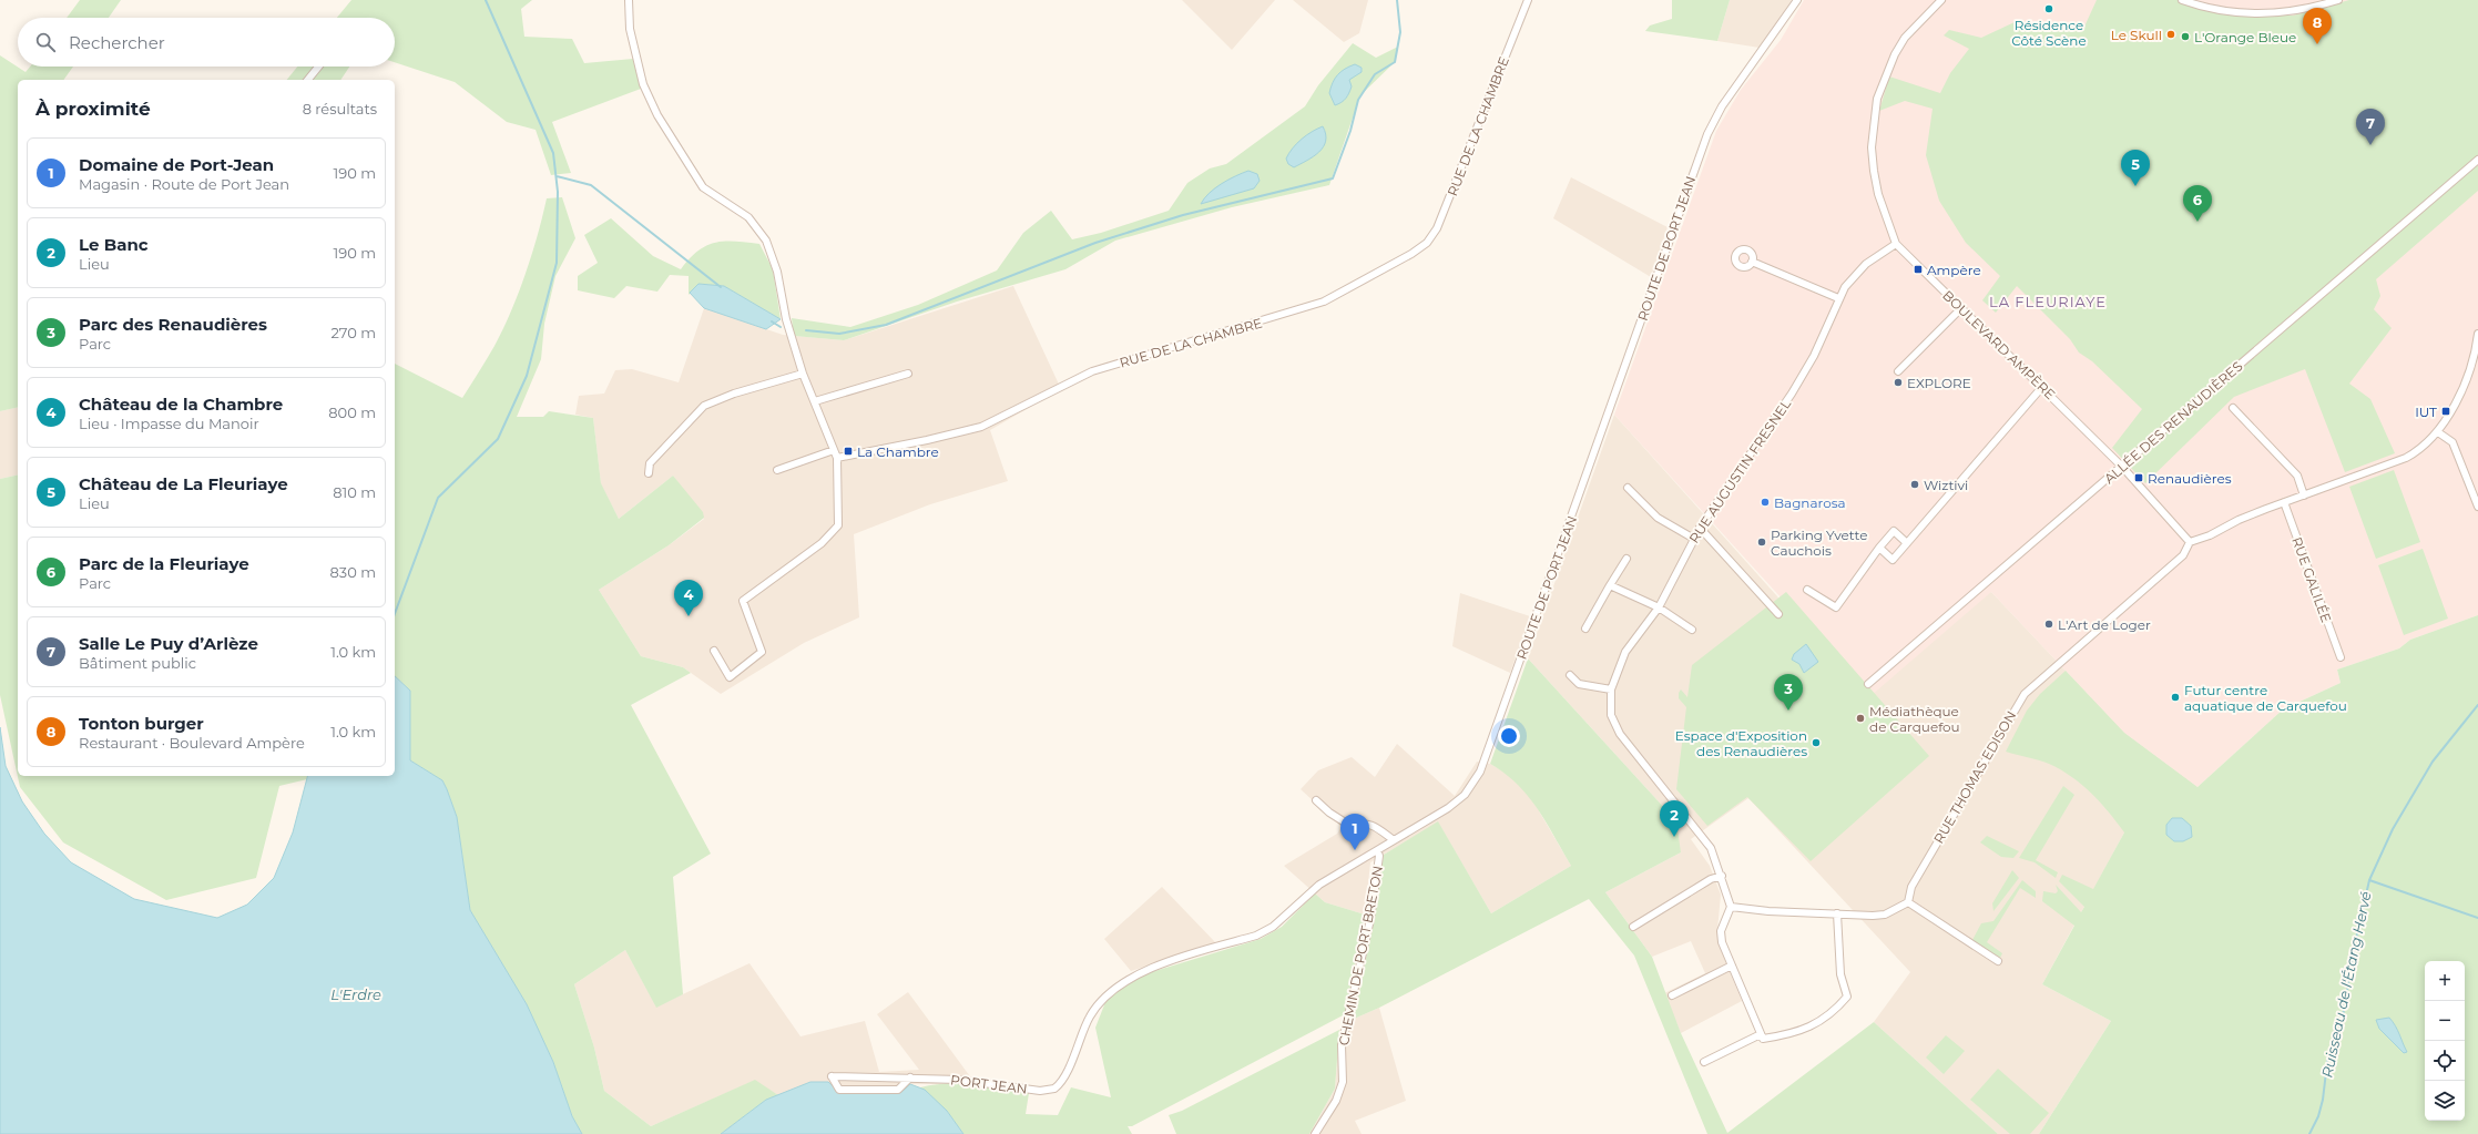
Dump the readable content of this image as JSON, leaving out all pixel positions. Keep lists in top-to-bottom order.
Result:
{
  "streets": {
    "street": [
      "RUE DE LA CHAMBRE",
      "ROUTE DE PORT JEAN",
      "BOULEVARD AMPÈRE",
      "ALLÉE DES RENAUDIÈRES",
      "RUE AUGUSTIN FRESNEL",
      "RUE GALILÉE",
      "RUE THOMAS EDISON",
      "CHEMIN DE PORT BRETON",
      "PORT JEAN"
    ]
  },
  "crossings": [
    ["ROUTE DE PORT JEAN", "CHEMIN DE PORT BRETON"],
    ["ROUTE DE PORT JEAN", "PORT JEAN"],
    ["BOULEVARD AMPÈRE", "ALLÉE DES RENAUDIÈRES"],
    ["BOULEVARD AMPÈRE", "RUE AUGUSTIN FRESNEL"],
    ["BOULEVARD AMPÈRE", "RUE THOMAS EDISON"]
  ],
  "districts": ["LA FLEURIAYE"],
  "water": ["Ruisseau de l'Étang Hervé", "L'Erdre"],
  "places": {
    "other": [
      "Résidence Côté Scène",
      "Le Skull",
      "L'Orange Bleue",
      "EXPLORE",
      "Wiztivi",
      "Bagnarosa",
      "Parking Yvette Cauchois",
      "L'Art de Loger",
      "Futur centre aquatique de Carquefou",
      "Médiathèque de Carquefou",
      "Espace d'Exposition des Renaudières"
    ],
    "transit": [
      "Ampère",
      "IUT",
      "La Chambre",
      "Renaudières"
    ]
  },
  "page": {
    "pins": [
      "8",
      "7",
      "5",
      "6",
      "4",
      "3",
      "2",
      "1"
    ],
    "search": "Rechercher",
    "heading": ["À proximité", "8 résultats"],
    "list": [
      {
        "mark": "1",
        "name": "Domaine de Port-Jean",
        "note": "Magasin · Route de Port Jean",
        "value": "190 m"
      },
      {
        "mark": "2",
        "name": "Le Banc",
        "note": "Lieu",
        "value": "190 m"
      },
      {
        "mark": "3",
        "name": "Parc des Renaudières",
        "note": "Parc",
        "value": "270 m"
      },
      {
        "mark": "4",
        "name": "Château de la Chambre",
        "note": "Lieu · Impasse du Manoir",
        "value": "800 m"
      },
      {
        "mark": "5",
        "name": "Château de La Fleuriaye",
        "note": "Lieu",
        "value": "810 m"
      },
      {
        "mark": "6",
        "name": "Parc de la Fleuriaye",
        "note": "Parc",
        "value": "830 m"
      },
      {
        "mark": "7",
        "name": "Salle Le Puy d’Arlèze",
        "note": "Bâtiment public",
        "value": "1.0 km"
      },
      {
        "mark": "8",
        "name": "Tonton burger",
        "note": "Restaurant · Boulevard Ampère",
        "value": "1.0 km"
      }
    ],
    "map_buttons": ["+", "−"]
  }
}
